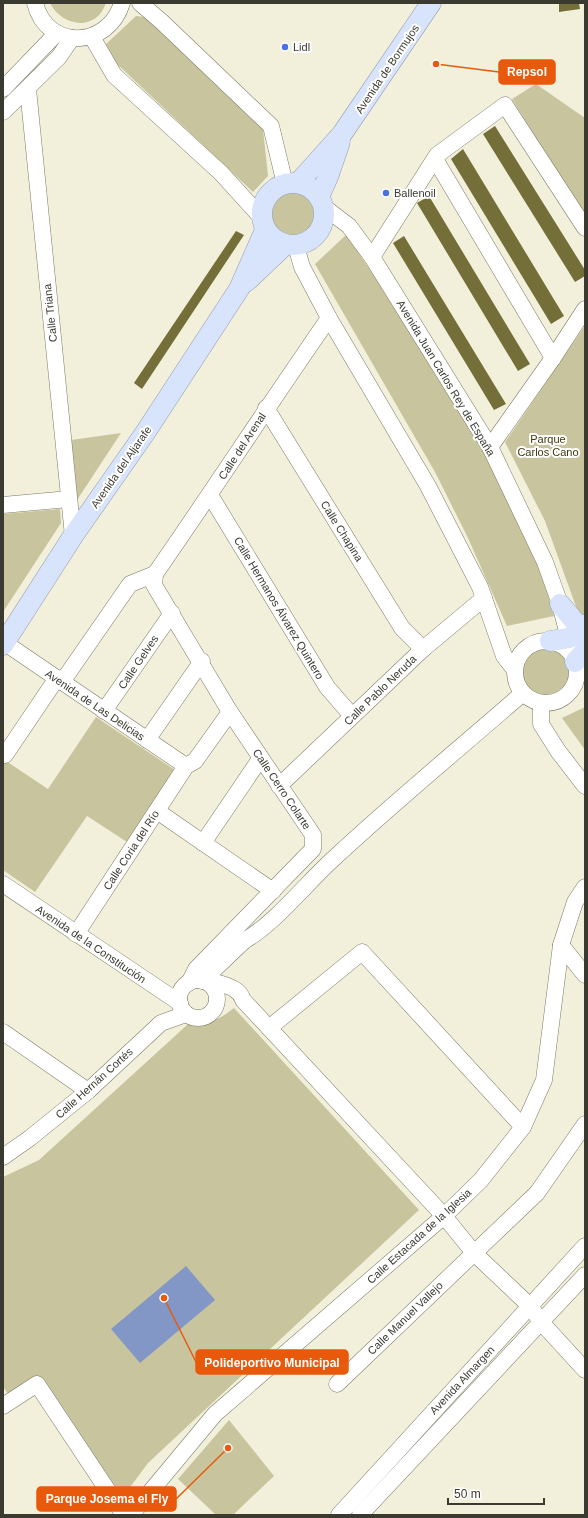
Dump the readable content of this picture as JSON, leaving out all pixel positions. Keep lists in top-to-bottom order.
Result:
{
  "streets": {
    "main road": ["Avenida de Bormujos", "Avenida del Aljarafe"],
    "street": [
      "Calle Triana",
      "Avenida Juan Carlos Rey de España",
      "Calle del Arenal",
      "Calle Chapina",
      "Calle Hermanos Álvarez Quintero",
      "Calle Gelves",
      "Calle Pablo Neruda",
      "Avenida de Las Delicias",
      "Calle Cerro Colarte",
      "Calle Coria del Río",
      "Avenida de la Constitución",
      "Calle Hernán Cortés",
      "Calle Estacada de la Iglesia",
      "Calle Manuel Vallejo",
      "Avenida Almargen"
    ]
  },
  "crossings": [
    ["Avenida de Bormujos", "Avenida Juan Carlos Rey de España"],
    ["Avenida de Bormujos", "Avenida del Aljarafe"],
    ["Calle Triana", "Avenida del Aljarafe"],
    ["Avenida Juan Carlos Rey de España", "Avenida del Aljarafe"],
    ["Calle del Arenal", "Calle Chapina"],
    ["Calle del Arenal", "Calle Hermanos Álvarez Quintero"],
    ["Calle del Arenal", "Calle Cerro Colarte"],
    ["Avenida del Aljarafe", "Avenida de Las Delicias"],
    ["Calle Chapina", "Calle Pablo Neruda"],
    ["Calle Hermanos Álvarez Quintero", "Calle Pablo Neruda"],
    ["Calle Gelves", "Avenida de Las Delicias"],
    ["Calle Gelves", "Calle Cerro Colarte"],
    ["Calle Pablo Neruda", "Calle Cerro Colarte"],
    ["Avenida de Las Delicias", "Calle Coria del Río"],
    ["Calle Cerro Colarte", "Calle Coria del Río"],
    ["Calle Cerro Colarte", "Avenida de la Constitución"],
    ["Calle Cerro Colarte", "Calle Hernán Cortés"],
    ["Calle Coria del Río", "Avenida de la Constitución"],
    ["Avenida de la Constitución", "Calle Hernán Cortés"]
  ],
  "parks": ["Parque Carlos Cano"],
  "places": [
    "Lidl",
    "Repsol",
    "Ballenoil",
    "Polideportivo Municipal",
    "Parque Josema el Fly"
  ],
  "scale_bar": "50 m"
}
